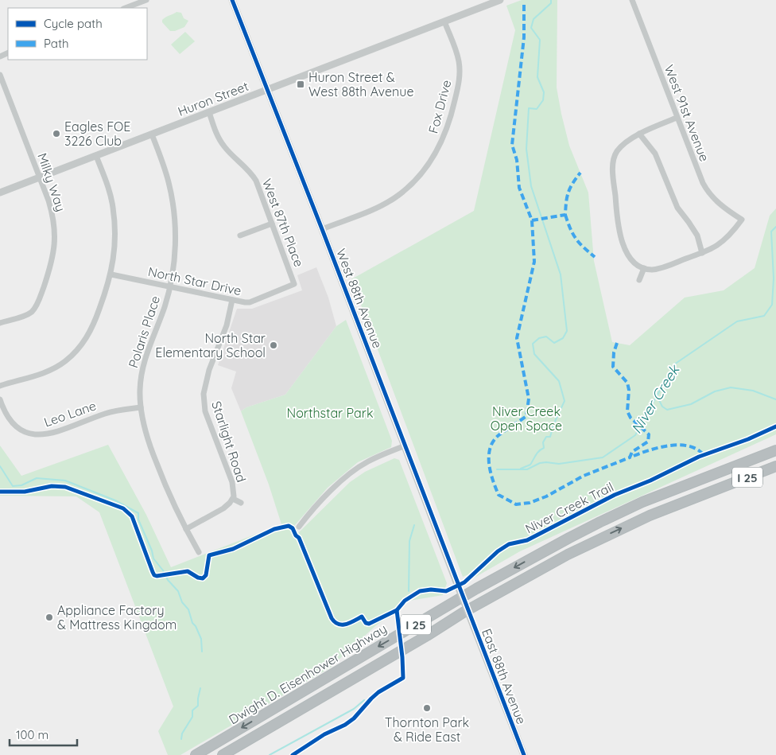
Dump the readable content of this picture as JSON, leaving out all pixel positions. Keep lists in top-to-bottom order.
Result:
{
  "streets": {
    "highway": ["I 25", "Dwight D. Eisenhower Highway"],
    "main road": ["Huron Street", "West 88th Avenue", "East 88th Avenue"],
    "street": [
      "Fox Drive",
      "West 91st Avenue",
      "Milky Way",
      "West 87th Place",
      "North Star Drive",
      "Polaris Place",
      "Leo Lane",
      "Starlight Road"
    ],
    "cycle path": ["Niver Creek Trail"]
  },
  "crossings": [
    ["Huron Street", "Fox Drive"],
    ["Huron Street", "Milky Way"],
    ["Huron Street", "West 87th Place"],
    ["Huron Street", "West 88th Avenue"],
    ["Huron Street", "Polaris Place"],
    ["Fox Drive", "West 88th Avenue"],
    ["West 87th Place", "North Star Drive"],
    ["North Star Drive", "Polaris Place"],
    ["North Star Drive", "Starlight Road"],
    ["West 88th Avenue", "Dwight D. Eisenhower Highway"],
    ["West 88th Avenue", "East 88th Avenue"],
    ["Polaris Place", "Leo Lane"],
    ["Polaris Place", "Starlight Road"],
    ["Dwight D. Eisenhower Highway", "East 88th Avenue"]
  ],
  "water": ["Niver Creek"],
  "parks": ["Niver Creek Open Space", "Northstar Park"],
  "places": {
    "transit": ["Huron Street & West 88th Avenue"],
    "other": [
      "Eagles FOE 3226 Club",
      "North Star Elementary School",
      "Appliance Factory & Mattress Kingdom",
      "Thornton Park & Ride East"
    ]
  },
  "legend": ["Cycle path", "Path"],
  "scale_bar": "100 m"
}
